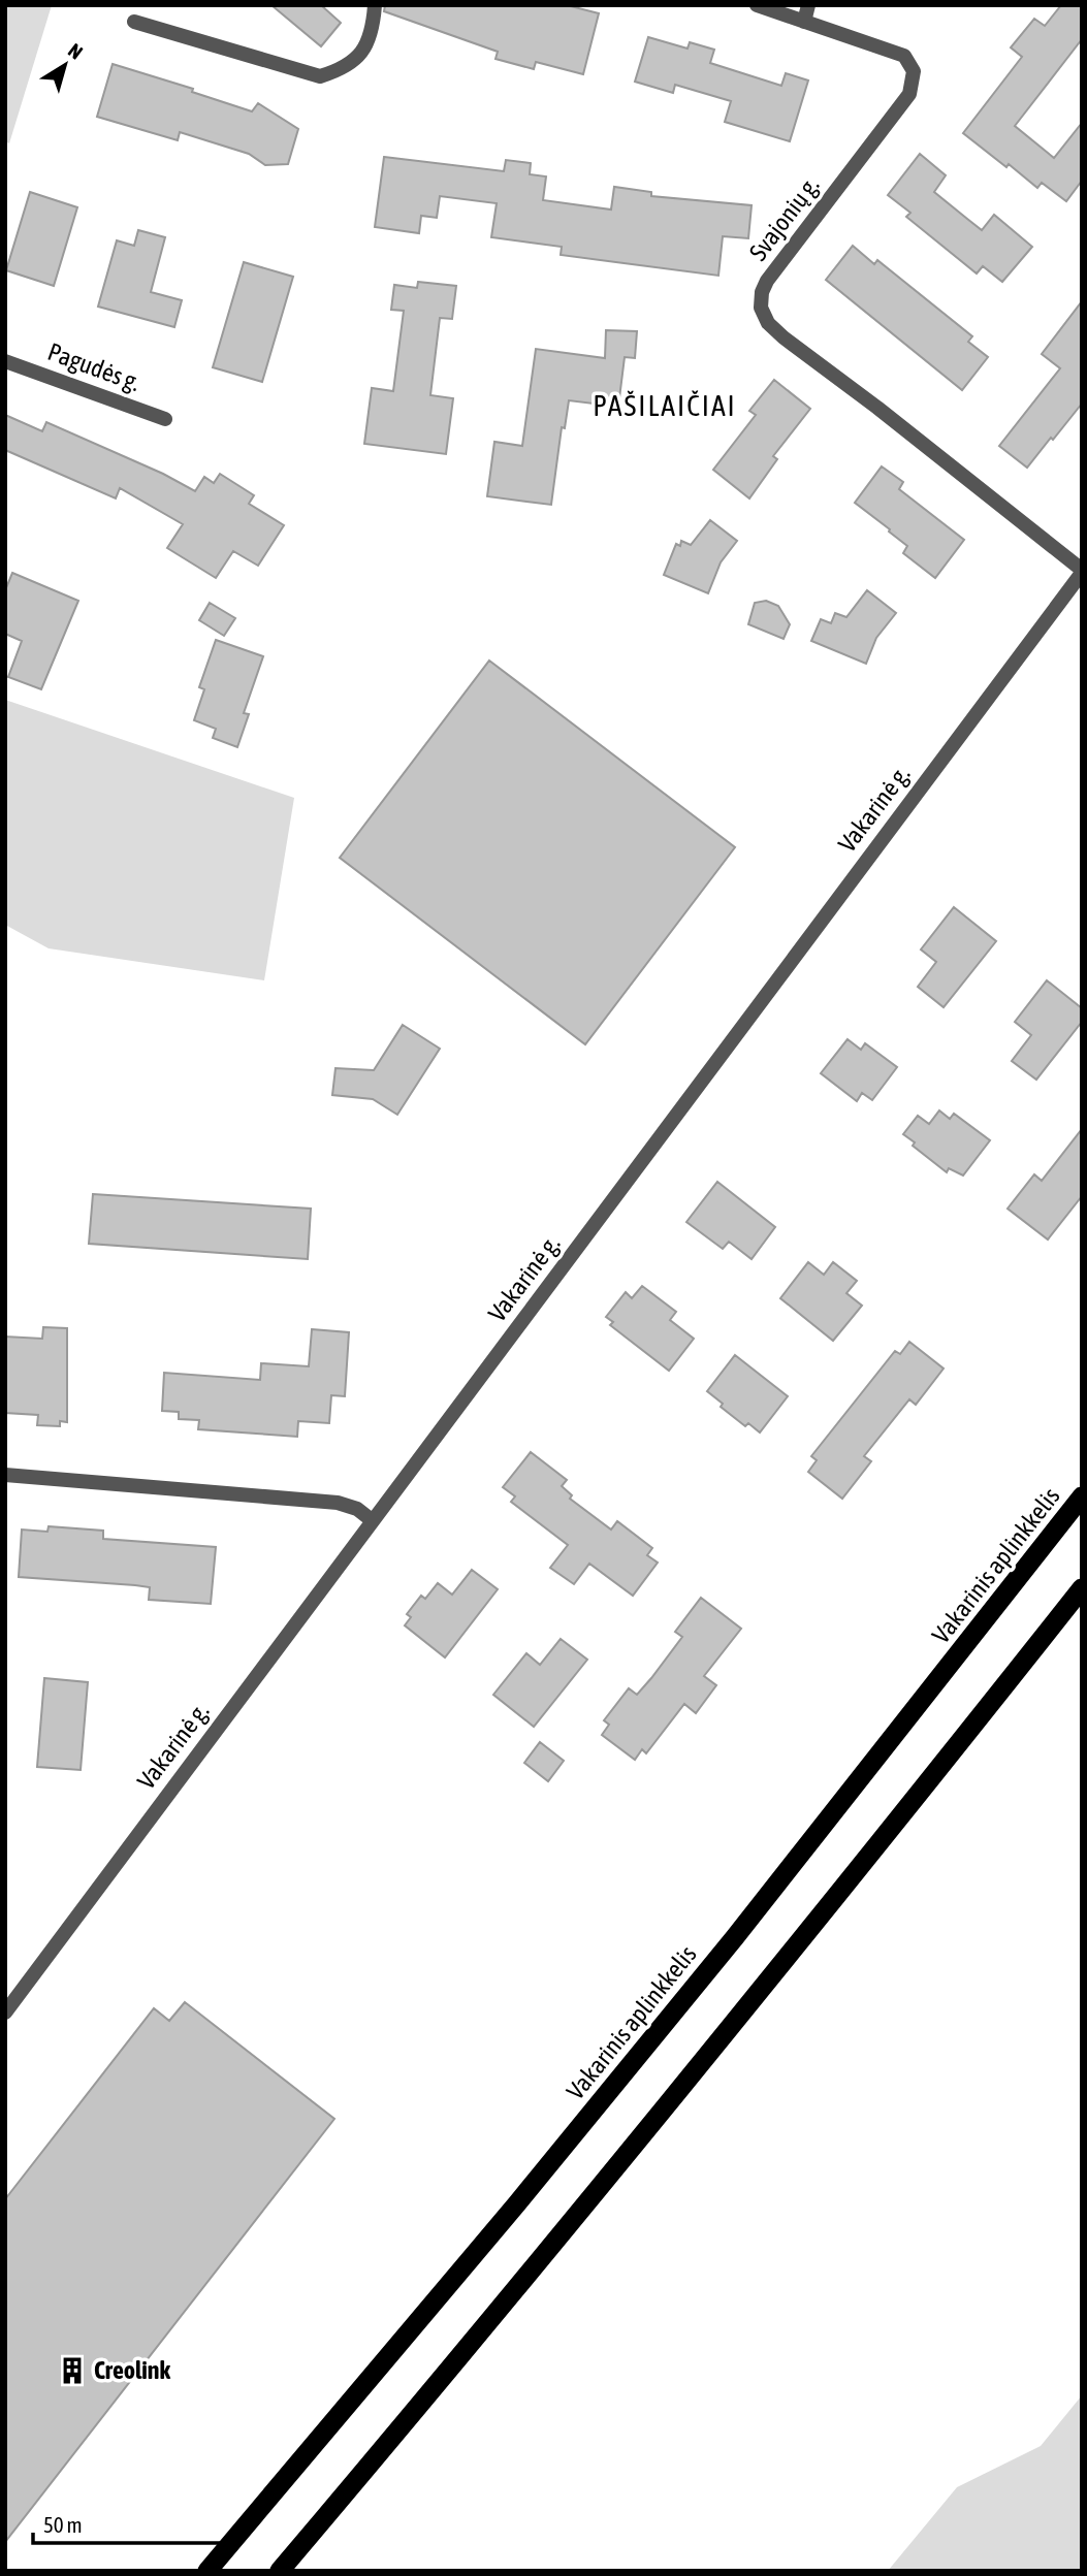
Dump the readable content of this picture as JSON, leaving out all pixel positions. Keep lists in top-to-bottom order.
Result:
{
  "streets": {
    "highway": ["Vakarinis aplinkkelis"],
    "street": ["Svajonių g.", "Pagudės g.", "Vakarinė g."]
  },
  "crossings": [
    ["Svajonių g.", "Vakarinė g."]
  ],
  "districts": ["PAŠILAIČIAI"],
  "places": {
    "building": ["Creolink"]
  },
  "scale_bar": "50 m",
  "north": "top right"
}
